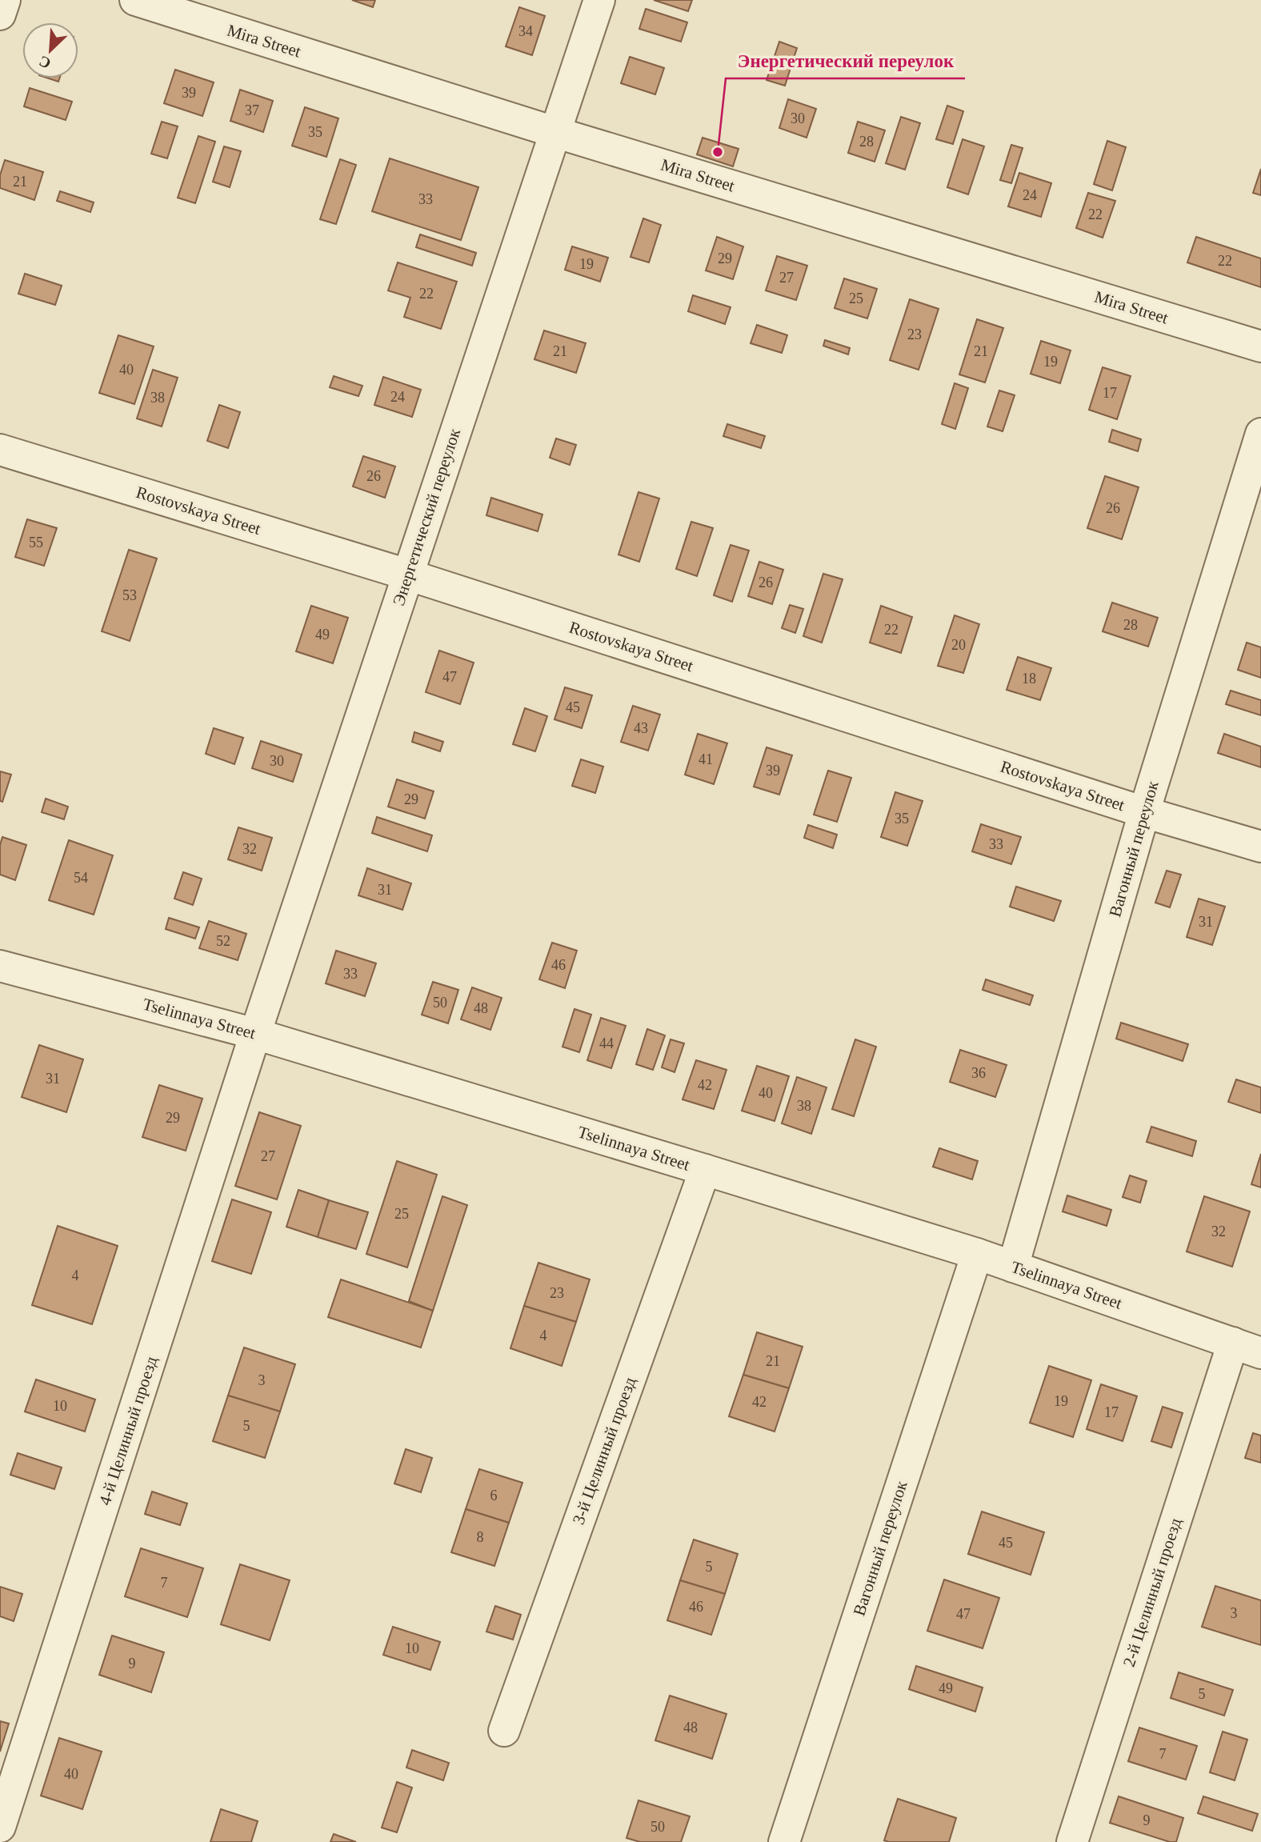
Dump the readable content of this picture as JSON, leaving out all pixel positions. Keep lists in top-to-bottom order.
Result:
{
  "streets": {
    "street": [
      "Mira Street",
      "Rostovskaya Street",
      "Энергетический переулок",
      "Вагонный переулок",
      "Tselinnaya Street",
      "4-й Целинный проезд",
      "3-й Целинный проезд",
      "2-й Целинный проезд"
    ]
  },
  "crossings": [
    ["Mira Street", "Энергетический переулок"],
    ["Rostovskaya Street", "Энергетический переулок"],
    ["Rostovskaya Street", "Вагонный переулок"],
    ["Энергетический переулок", "Tselinnaya Street"],
    ["Энергетический переулок", "4-й Целинный проезд"],
    ["Вагонный переулок", "Tselinnaya Street"],
    ["Tselinnaya Street", "4-й Целинный проезд"],
    ["Tselinnaya Street", "3-й Целинный проезд"],
    ["Tselinnaya Street", "2-й Целинный проезд"]
  ],
  "places": ["Энергетический переулок"],
  "house_numbers": [
    "34",
    "39",
    "37",
    "30",
    "35",
    "28",
    "21",
    "24",
    "33",
    "22",
    "29",
    "22",
    "19",
    "27",
    "22",
    "25",
    "23",
    "21",
    "21",
    "19",
    "40",
    "17",
    "24",
    "38",
    "26",
    "26",
    "55",
    "26",
    "53",
    "28",
    "22",
    "49",
    "20",
    "47",
    "18",
    "45",
    "43",
    "41",
    "30",
    "39",
    "29",
    "35",
    "33",
    "32",
    "54",
    "31",
    "31",
    "52",
    "46",
    "33",
    "50",
    "48",
    "44",
    "36",
    "31",
    "42",
    "40",
    "38",
    "29",
    "27",
    "25",
    "32",
    "4",
    "23",
    "4",
    "21",
    "3",
    "19",
    "42",
    "10",
    "17",
    "5",
    "6",
    "8",
    "45",
    "5",
    "7",
    "46",
    "3",
    "47",
    "10",
    "9",
    "49",
    "5",
    "48",
    "7",
    "40",
    "9",
    "50"
  ],
  "north": "bottom left"
}
